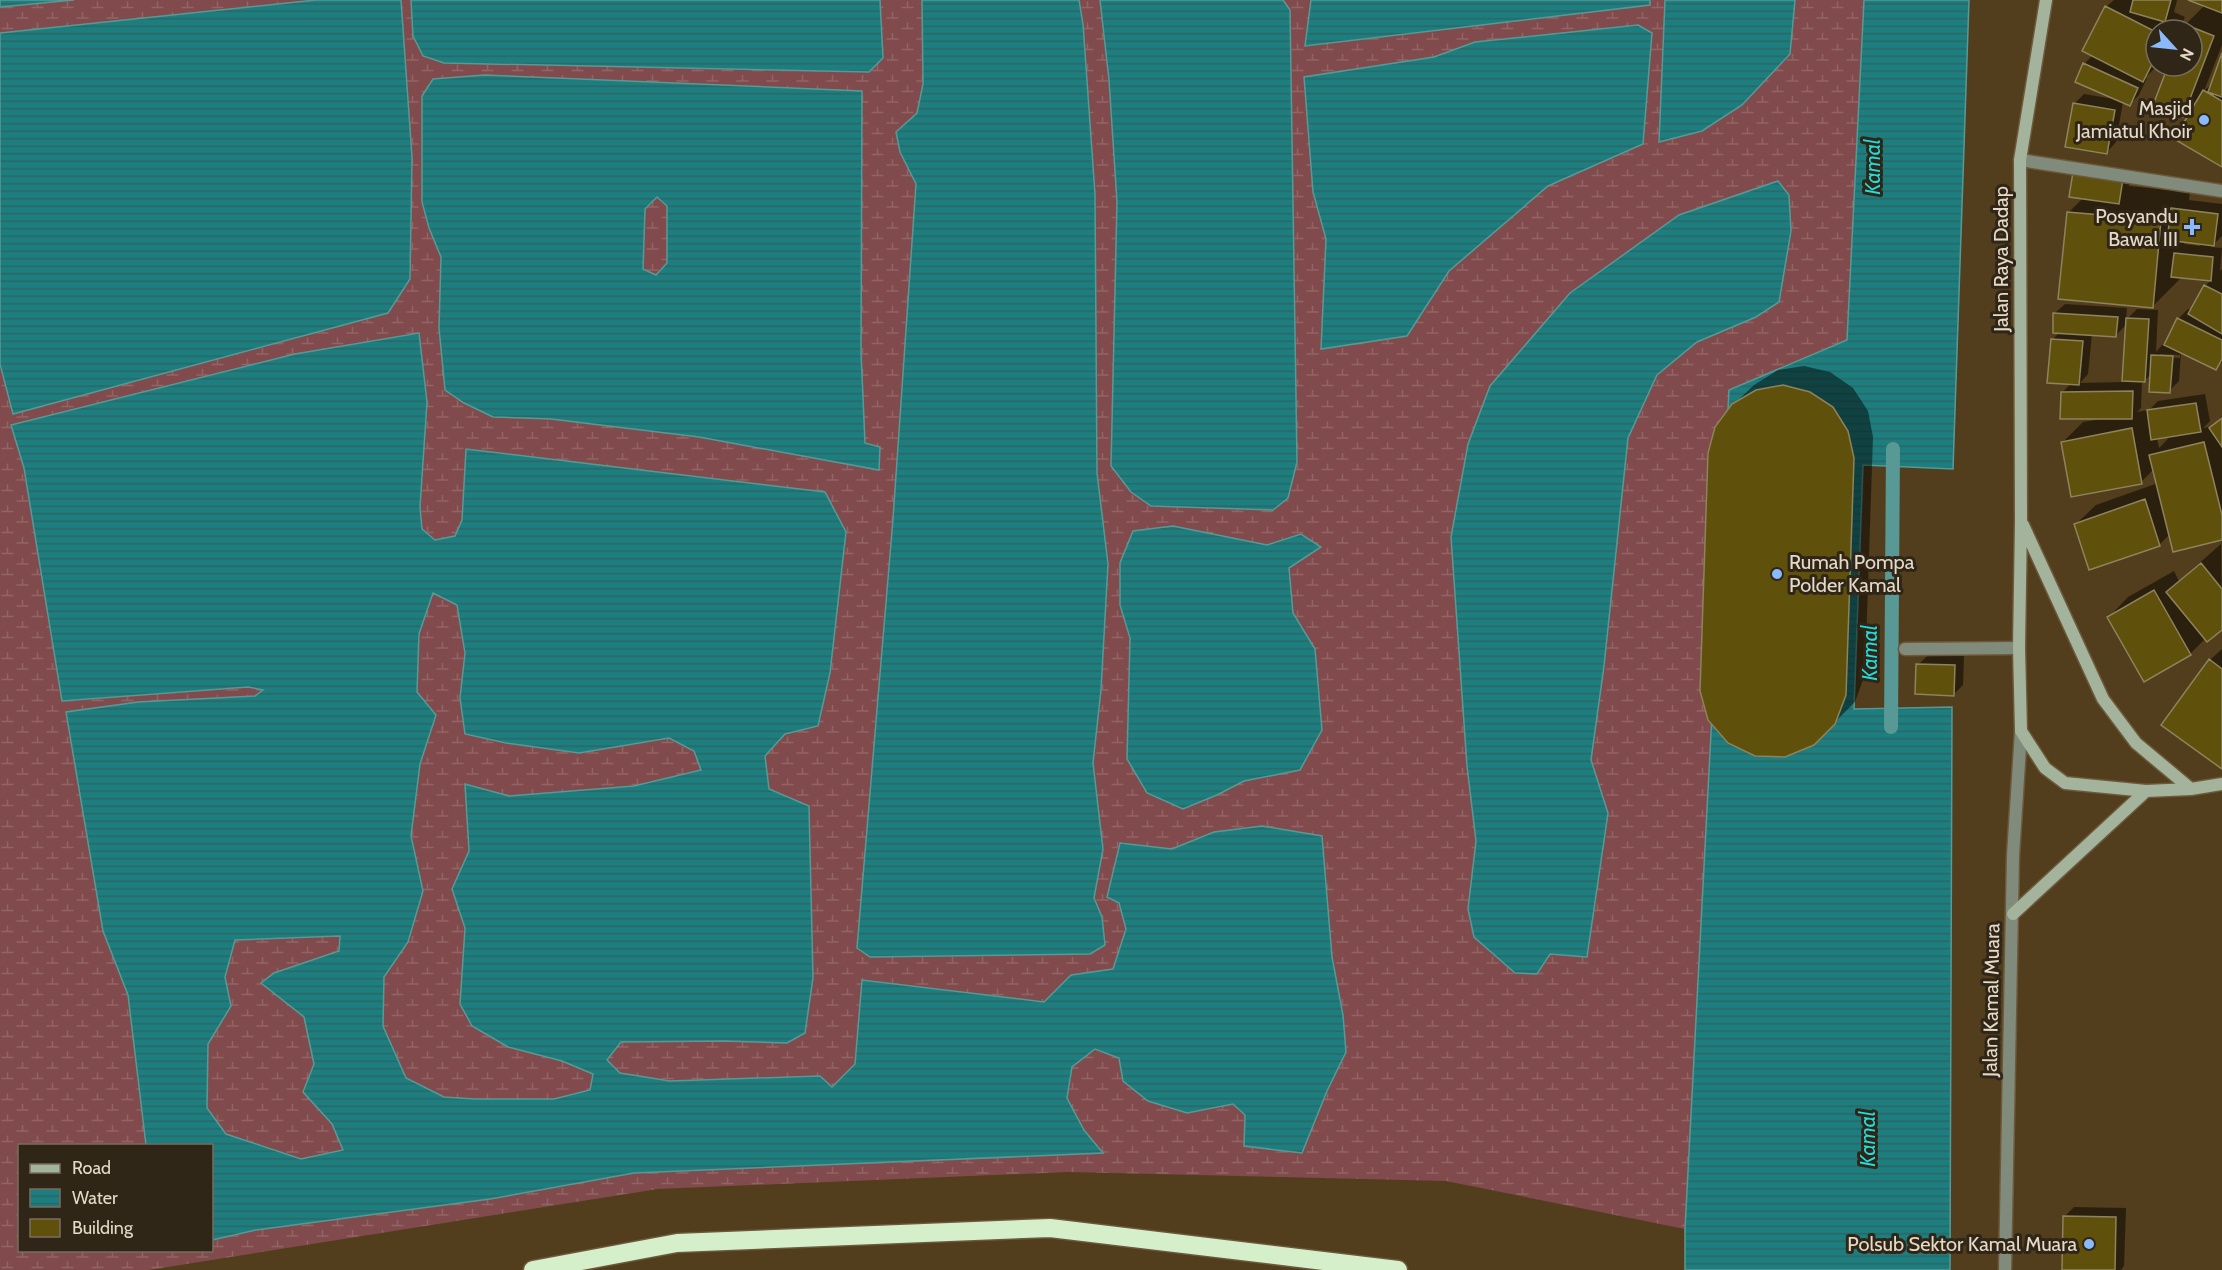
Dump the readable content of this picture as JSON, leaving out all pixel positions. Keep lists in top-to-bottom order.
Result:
{
  "streets": {
    "main road": ["Jalan Raya Dadap"],
    "street": ["Jalan Kamal Muara"]
  },
  "crossings": [
    ["Jalan Raya Dadap", "Jalan Kamal Muara"]
  ],
  "water": ["Kamal"],
  "places": {
    "other": ["Masjid Jamiatul Khoir", "Rumah Pompa Polder Kamal", "Polsub Sektor Kamal Muara"],
    "health": ["Posyandu Bawal III"]
  },
  "legend": ["Road", "Water", "Building"],
  "north": "bottom right"
}
